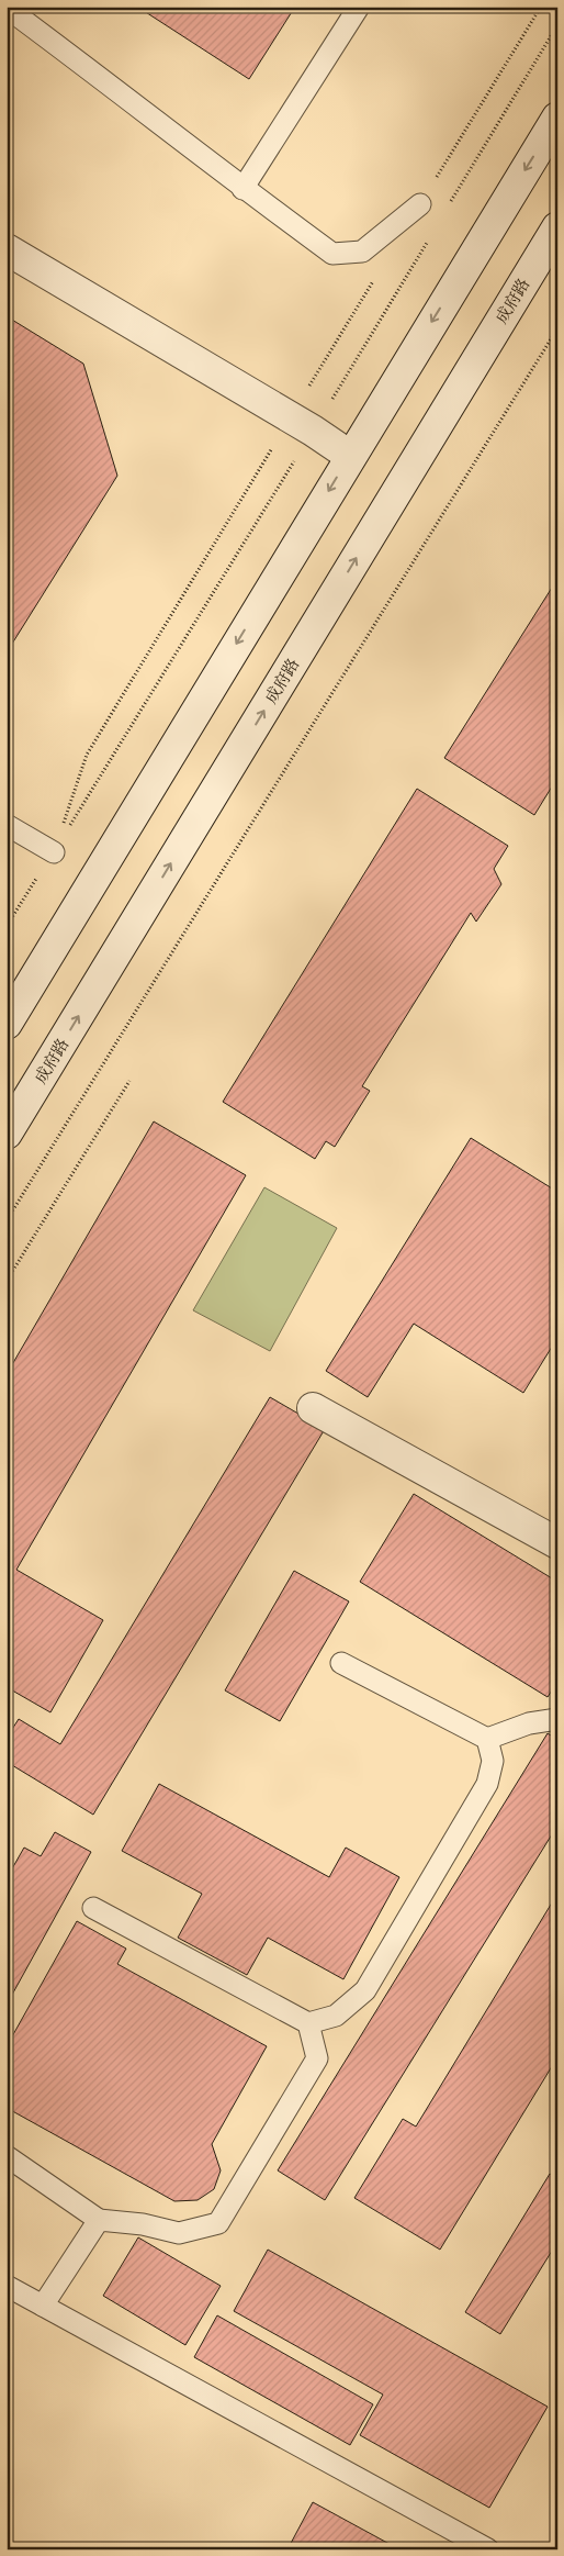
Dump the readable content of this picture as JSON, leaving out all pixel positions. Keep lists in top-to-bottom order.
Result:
{
  "streets": {
    "main road": ["成府路"]
  }
}
